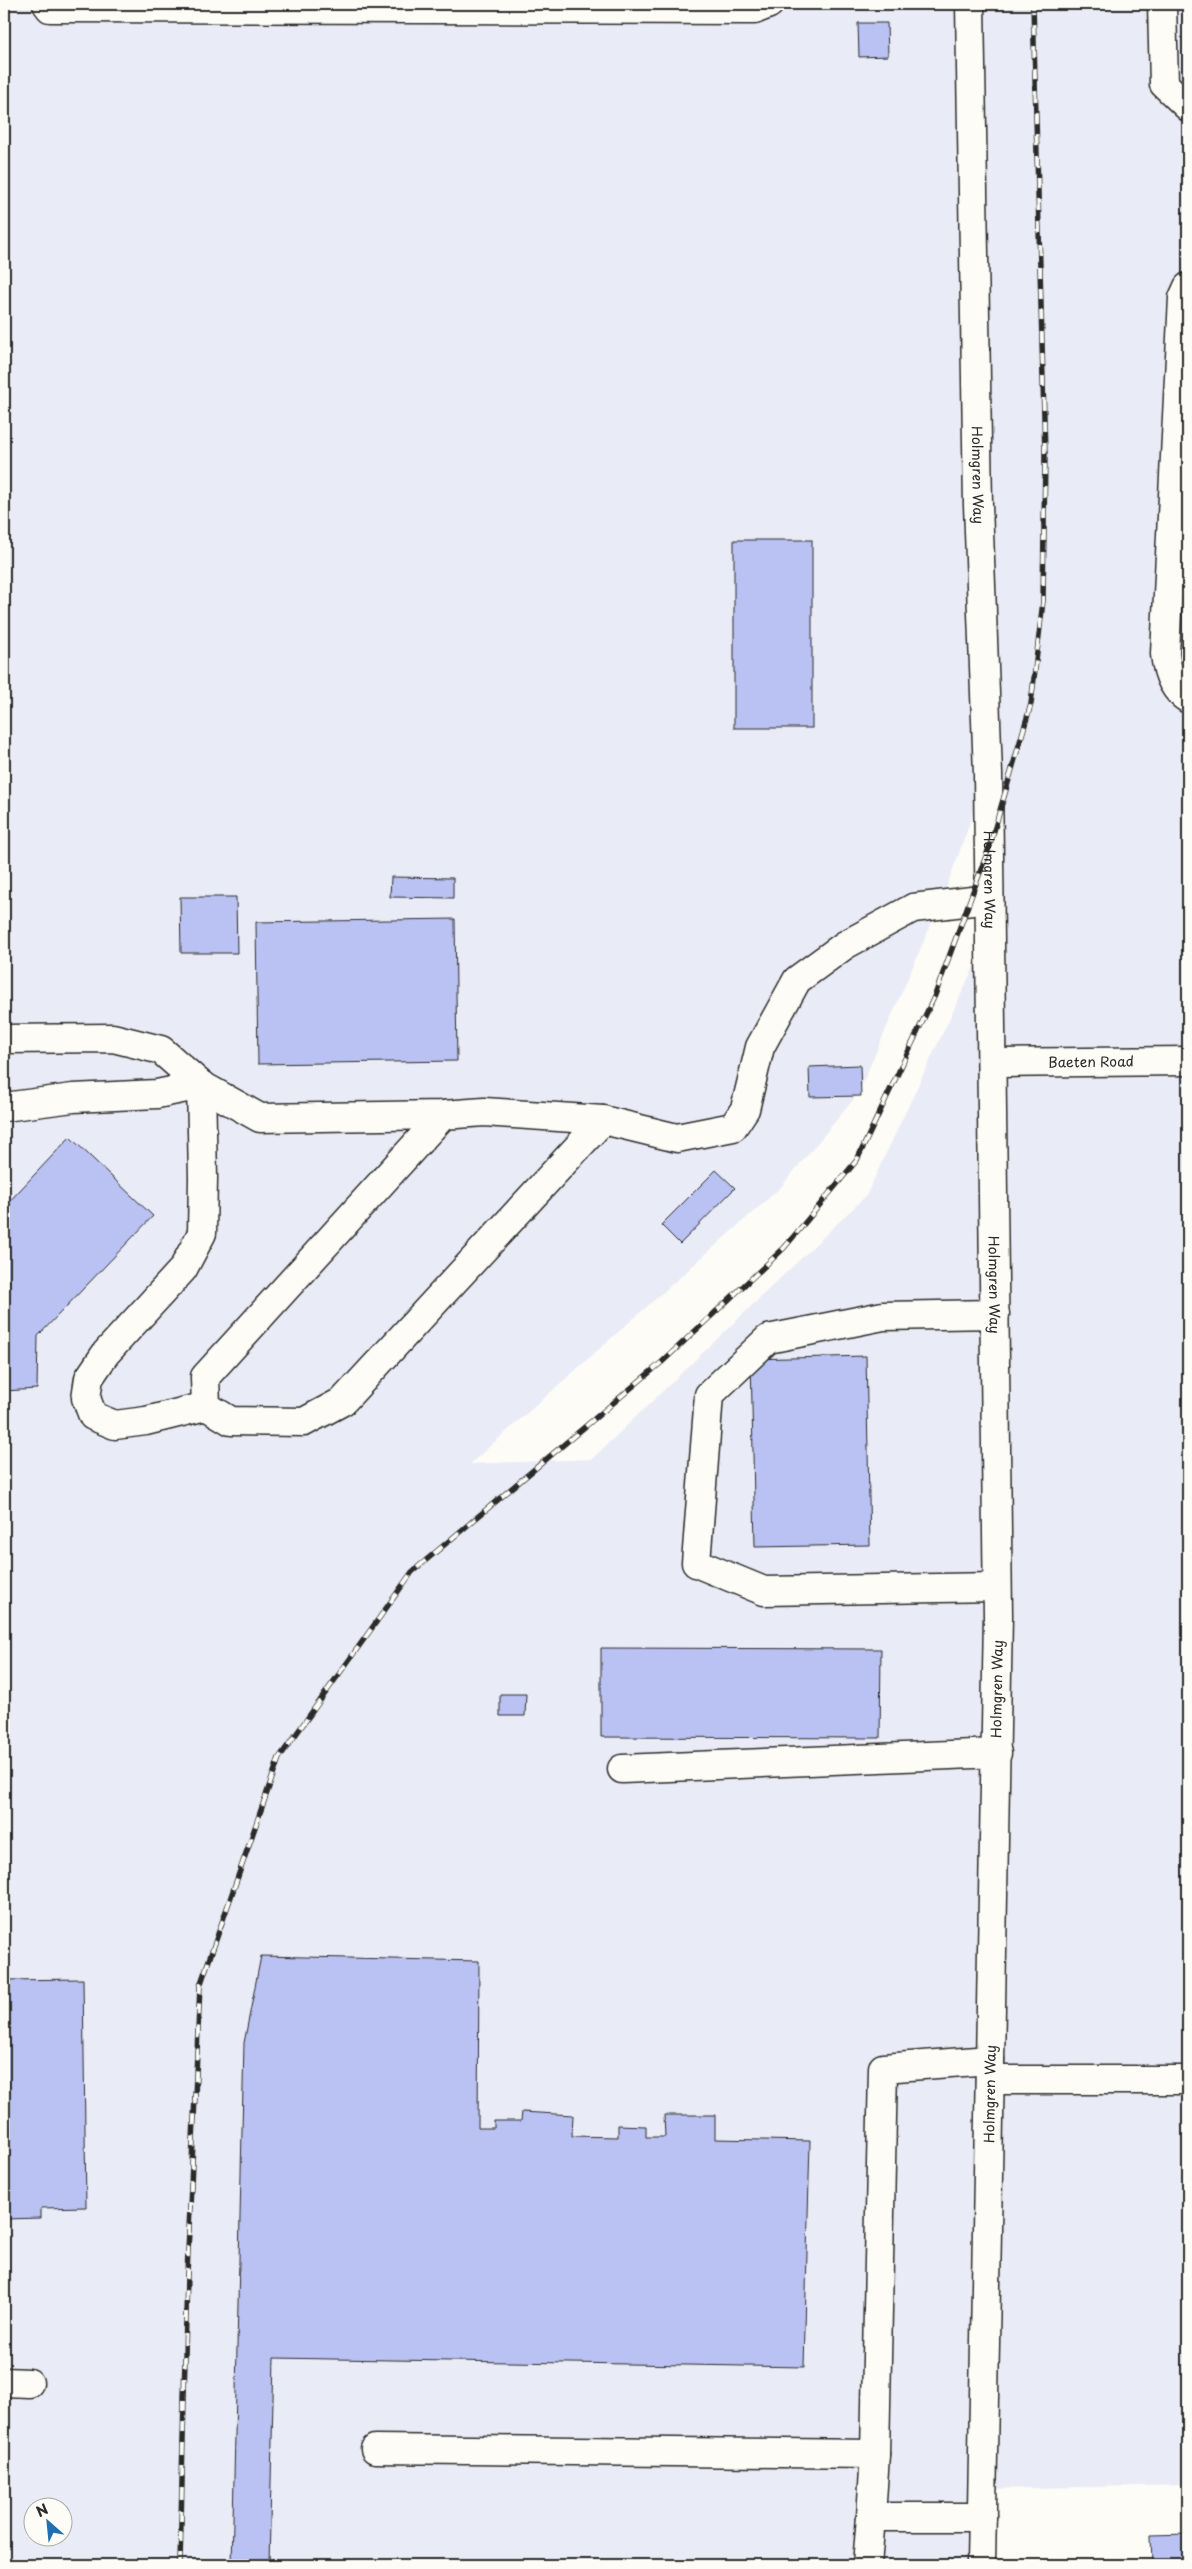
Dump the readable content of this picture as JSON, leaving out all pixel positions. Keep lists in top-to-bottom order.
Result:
{
  "streets": {
    "street": ["Holmgren Way", "Baeten Road"]
  },
  "crossings": [
    ["Holmgren Way", "Baeten Road"]
  ],
  "north": "top left"
}
